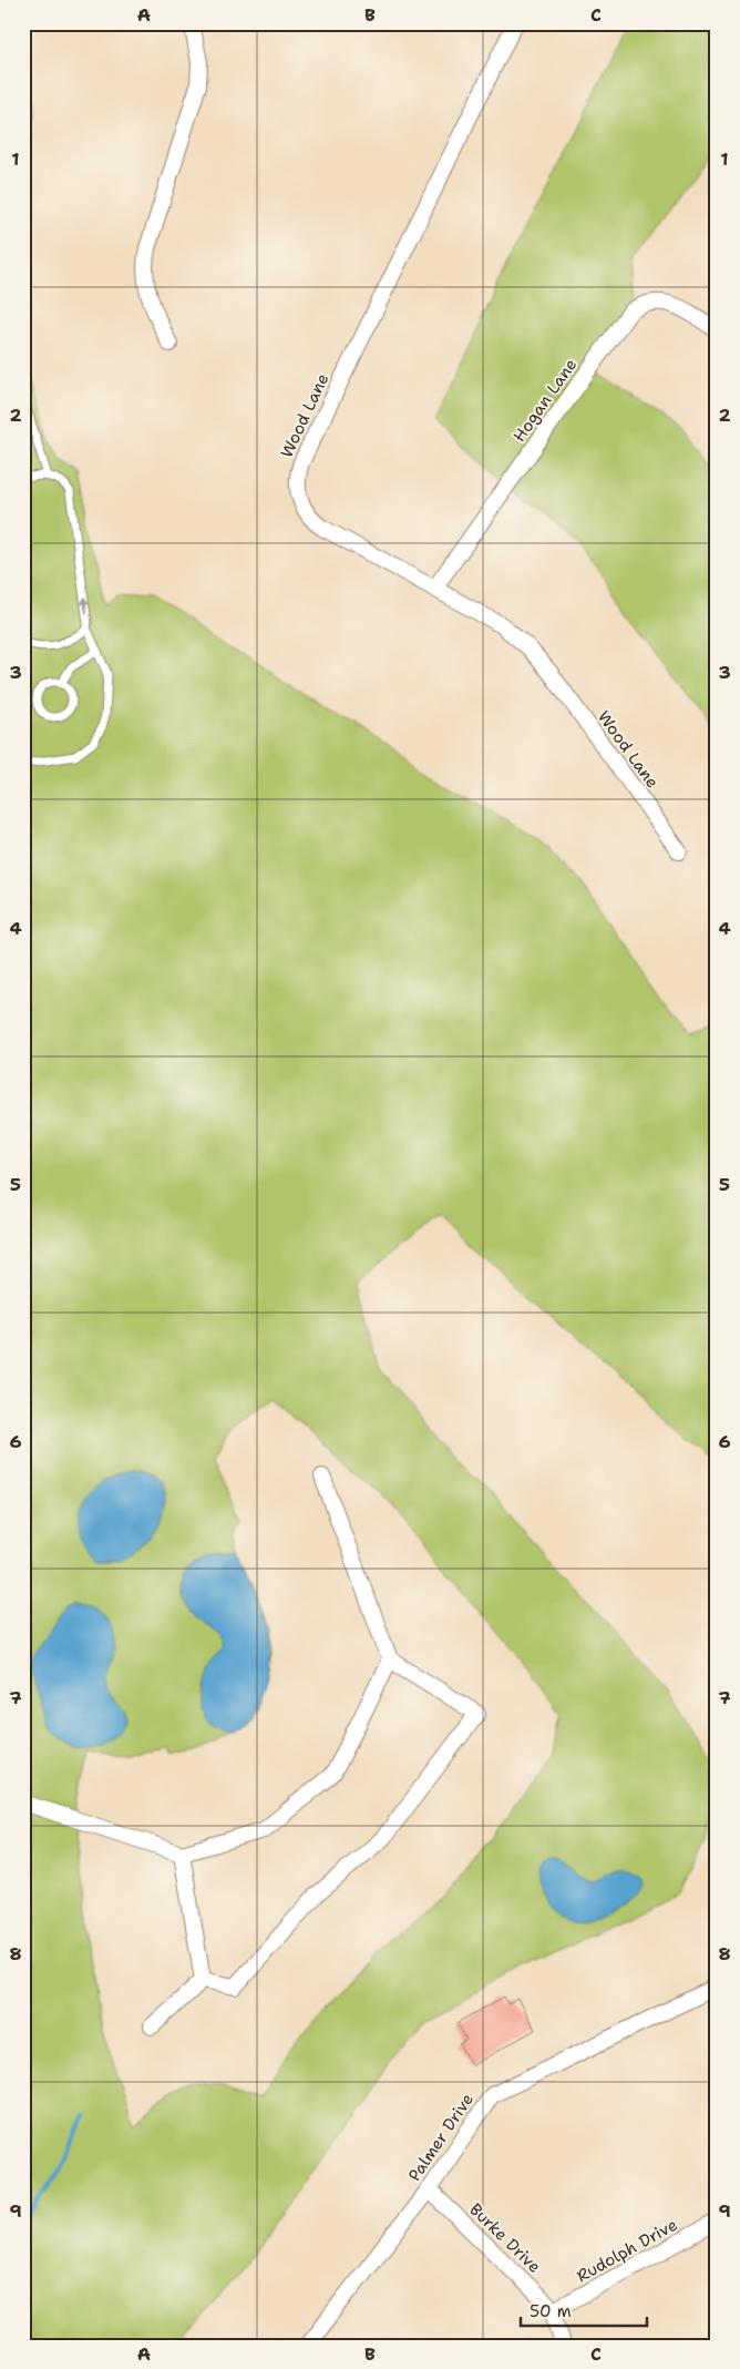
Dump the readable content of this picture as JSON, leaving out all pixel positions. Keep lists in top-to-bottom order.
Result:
{
  "streets": {
    "street": [
      "Hogan Lane",
      "Wood Lane",
      "Palmer Drive",
      "Burke Drive",
      "Rudolph Drive"
    ]
  },
  "crossings": [
    ["Hogan Lane", "Wood Lane"],
    ["Palmer Drive", "Burke Drive"],
    ["Burke Drive", "Rudolph Drive"]
  ],
  "scale_bar": "50 m",
  "grid": {
    "columns": ["A", "B", "C"],
    "rows": [
      "1",
      "2",
      "3",
      "4",
      "5",
      "6",
      "7",
      "8",
      "9"
    ]
  }
}
